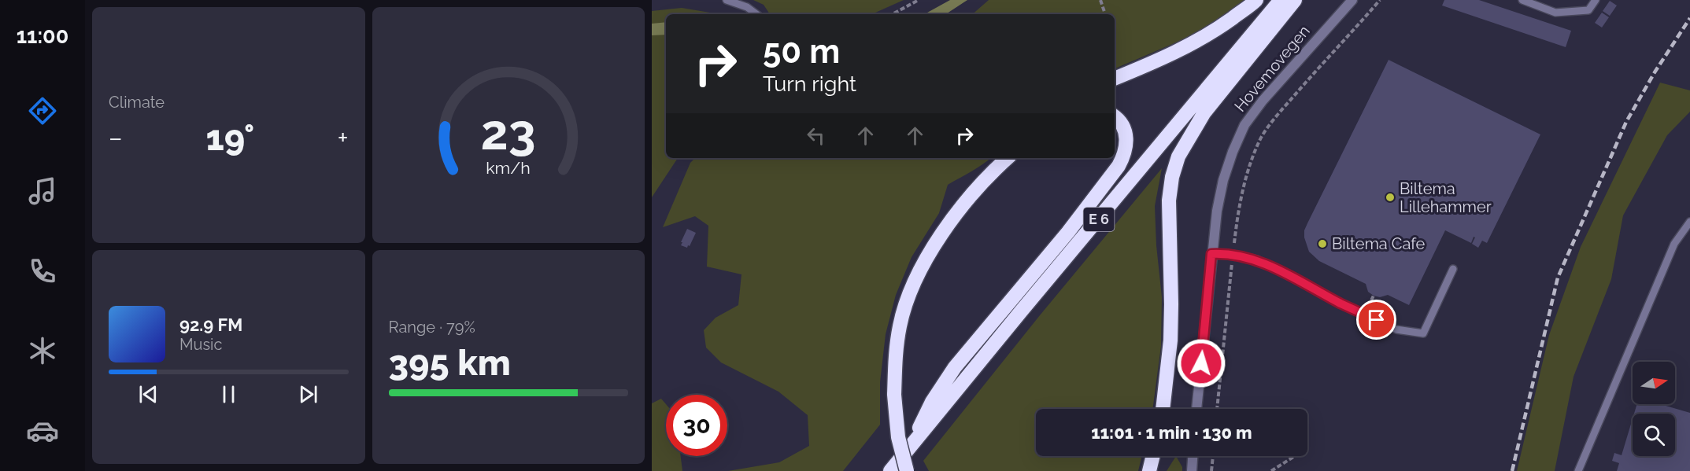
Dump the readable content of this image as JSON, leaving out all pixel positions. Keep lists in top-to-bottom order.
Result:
{
  "streets": {
    "highway": ["E 6"],
    "street": ["Hovemovegen"]
  },
  "places": ["Biltema Lillehammer", "Biltema Cafe"],
  "north": "right",
  "page": {
    "tabs": "11:00",
    "tile": [
      "Climate",
      ["Range · 79%", "395 km"]
    ],
    "turn": ["50 m", "Turn right"],
    "heat": ["−", "19°", "+"],
    "song": ["92.9 FM", "Music"],
    "limit": "30",
    "trip": "11:01 · 1 min · 130 m",
    "gauge": ["23", "km/h"]
  }
}
